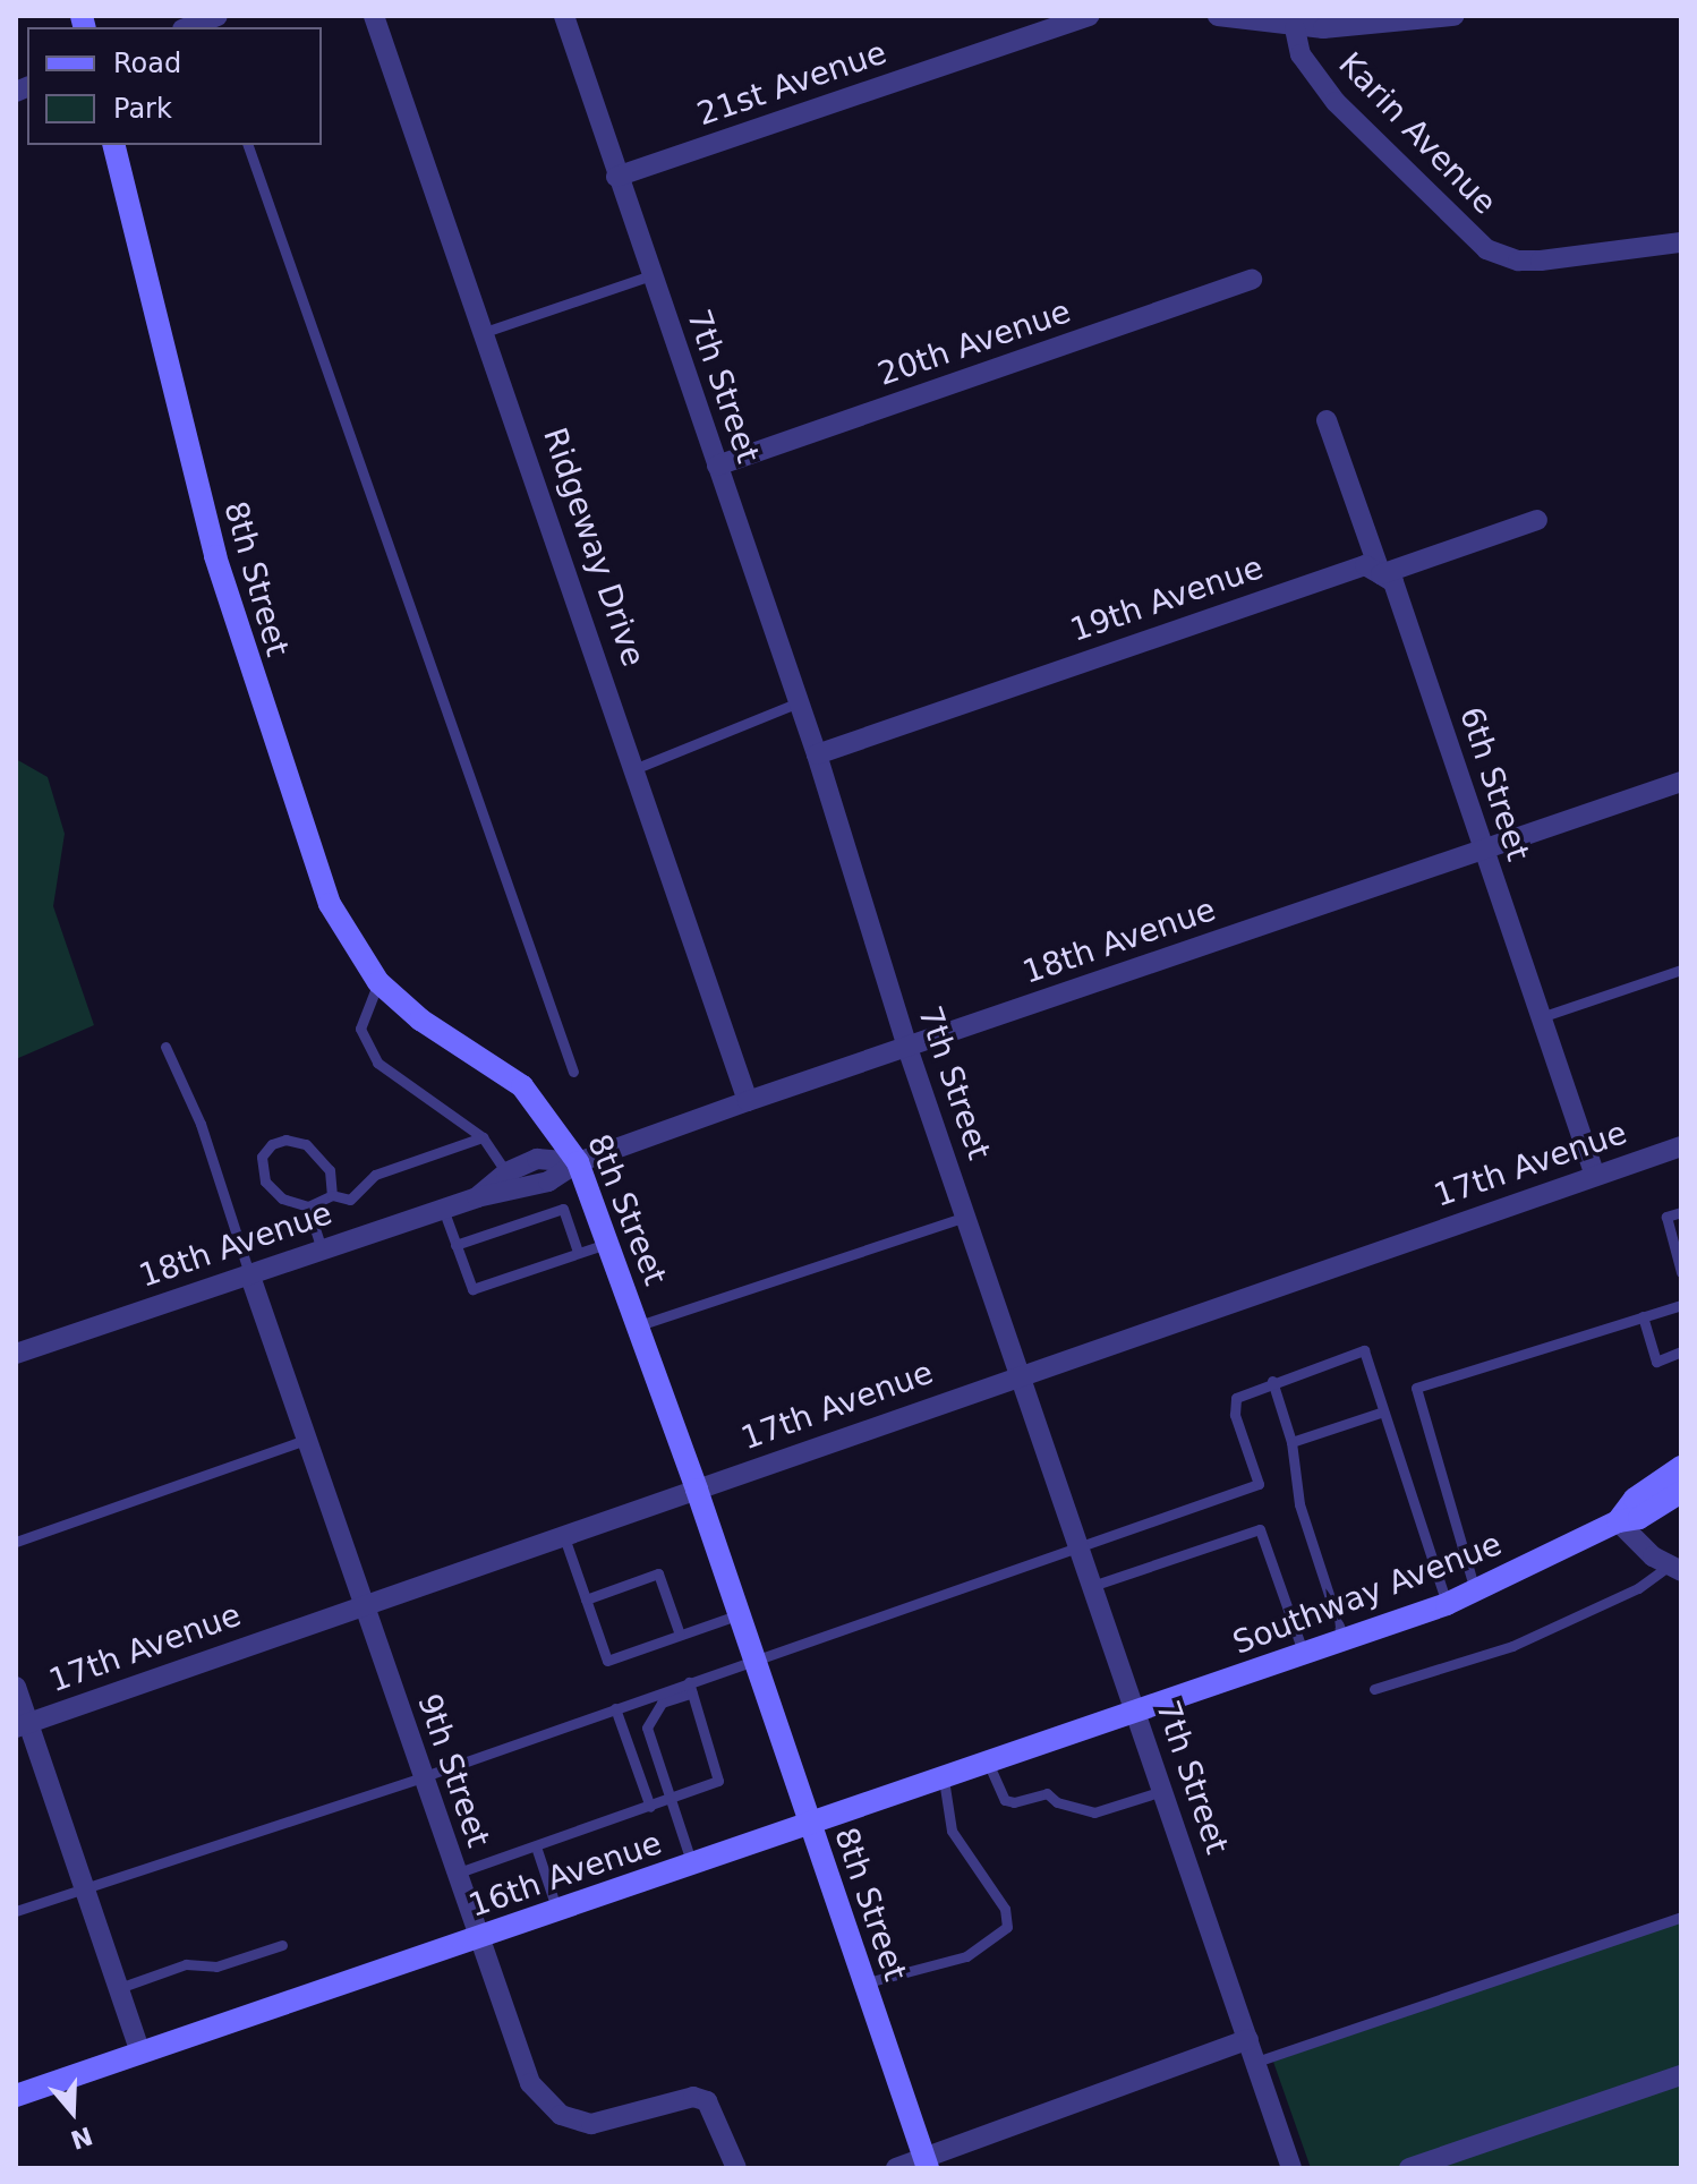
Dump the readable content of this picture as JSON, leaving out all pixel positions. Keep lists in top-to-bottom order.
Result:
{
  "streets": {
    "main road": ["8th Street", "Southway Avenue", "16th Avenue"],
    "street": [
      "21st Avenue",
      "Karin Avenue",
      "20th Avenue",
      "7th Street",
      "Ridgeway Drive",
      "19th Avenue",
      "6th Street",
      "18th Avenue",
      "17th Avenue",
      "9th Street"
    ]
  },
  "crossings": [
    ["21st Avenue", "7th Street"],
    ["20th Avenue", "7th Street"],
    ["7th Street", "19th Avenue"],
    ["7th Street", "18th Avenue"],
    ["7th Street", "17th Avenue"],
    ["7th Street", "Southway Avenue"],
    ["7th Street", "16th Avenue"],
    ["Ridgeway Drive", "18th Avenue"],
    ["8th Street", "18th Avenue"],
    ["8th Street", "17th Avenue"],
    ["8th Street", "16th Avenue"],
    ["19th Avenue", "6th Street"],
    ["6th Street", "18th Avenue"],
    ["6th Street", "17th Avenue"],
    ["18th Avenue", "9th Street"],
    ["17th Avenue", "9th Street"],
    ["Southway Avenue", "16th Avenue"],
    ["9th Street", "16th Avenue"]
  ],
  "legend": ["Road", "Park"],
  "north": "bottom"
}
